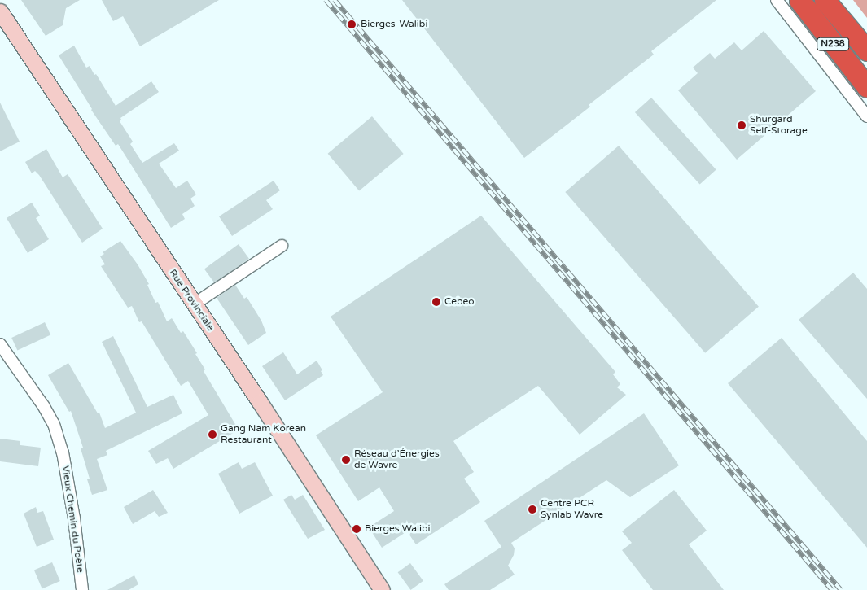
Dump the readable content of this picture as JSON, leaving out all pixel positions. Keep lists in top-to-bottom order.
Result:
{
  "streets": {
    "highway": ["N238"],
    "main road": ["Rue Provinciale"],
    "street": ["Vieux Chemin du Poète"]
  },
  "places": [
    "Bierges-Walibi",
    "Shurgard Self-Storage",
    "Cebeo",
    "Gang Nam Korean Restaurant",
    "Réseau d’Énergies de Wavre",
    "Centre PCR Synlab Wavre",
    "Bierges Walibi"
  ]
}
